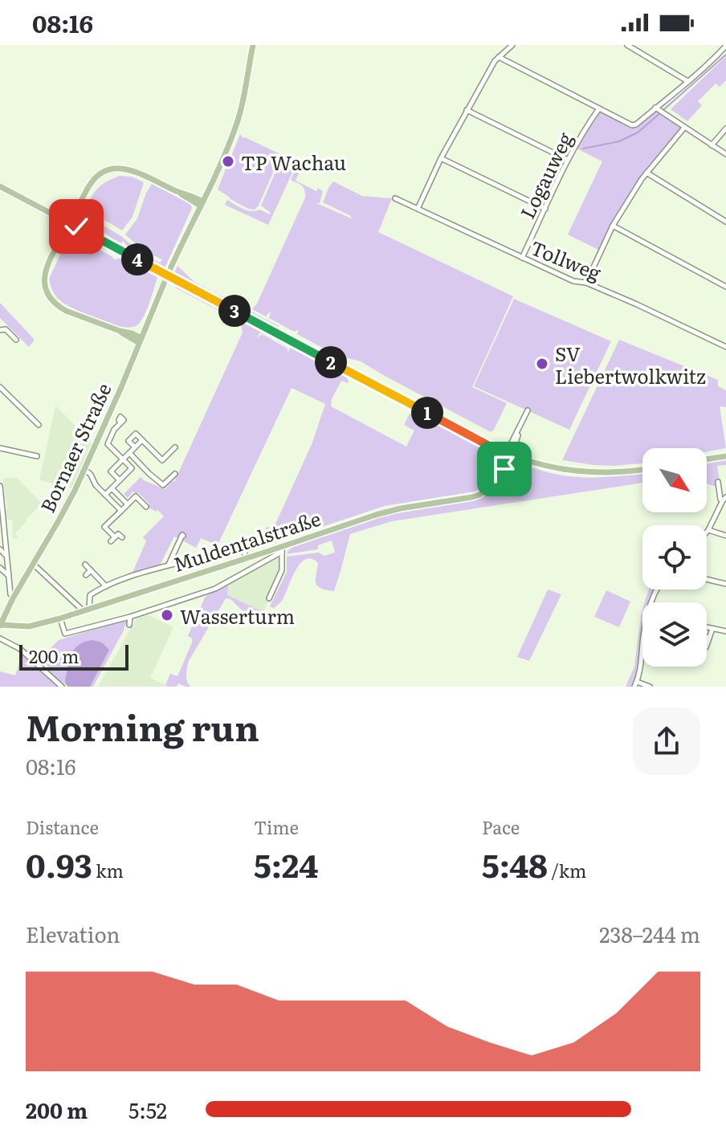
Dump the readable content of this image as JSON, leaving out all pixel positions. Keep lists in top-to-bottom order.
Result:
{
  "streets": {
    "main road": ["Bornaer Straße", "Muldentalstraße"],
    "street": ["Logauweg", "Tollweg"]
  },
  "crossings": [
    ["Logauweg", "Tollweg"],
    ["Bornaer Straße", "Muldentalstraße"]
  ],
  "places": ["TP Wachau", "SV Liebertwolkwitz", "Wasserturm"],
  "scale_bar": "200 m",
  "north": "bottom right",
  "page": {
    "status": "08:16",
    "pins": [
      "4",
      "3",
      "2",
      "1"
    ],
    "scale": "200 m",
    "heading": ["Morning run", "08:16"],
    "stats": [
      ["Distance", "0.93 km"],
      ["Time", "5:24"],
      ["Pace", "5:48 /km"]
    ],
    "chart": ["Elevation", "238–244 m"],
    "list": [
      {
        "name": "200 m",
        "note": "5:52"
      }
    ]
  }
}
